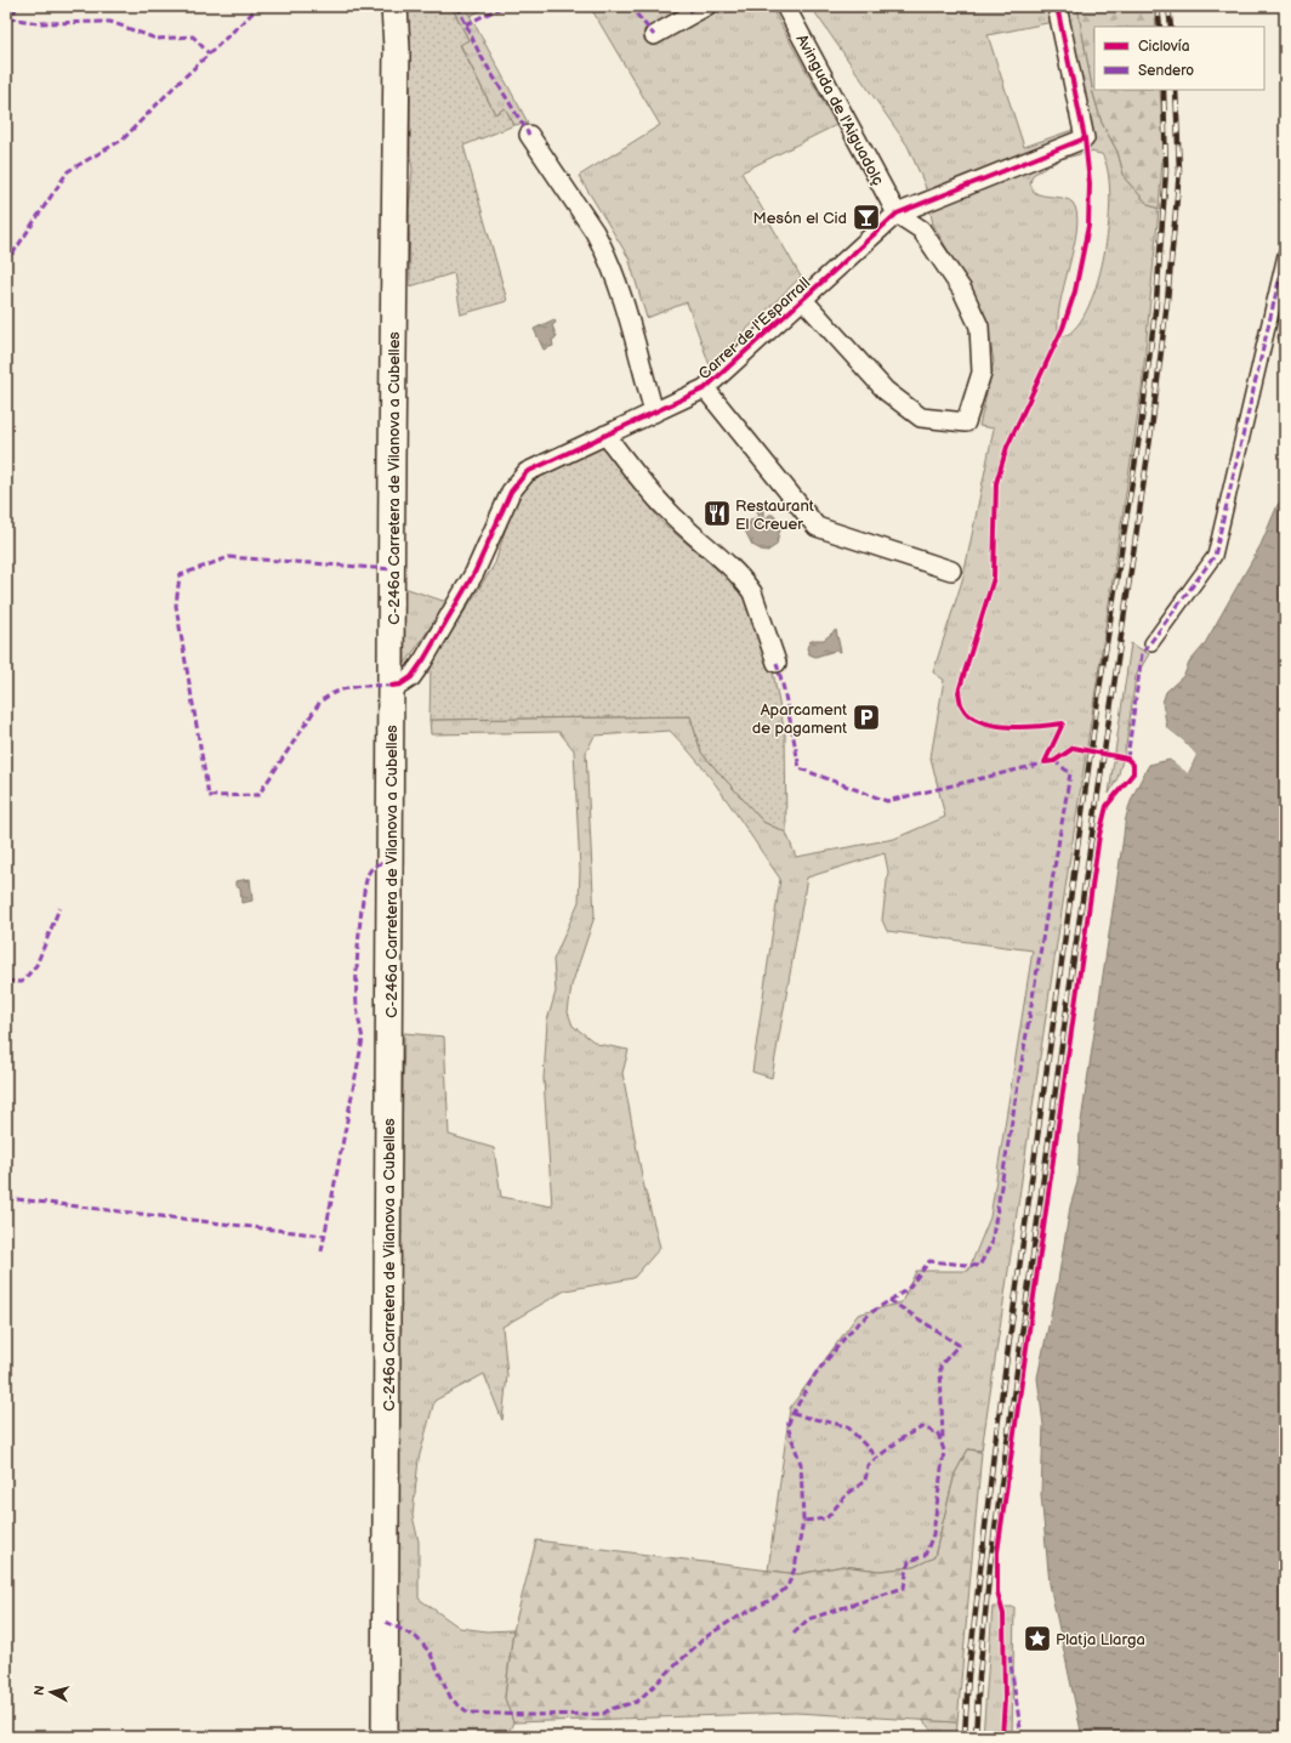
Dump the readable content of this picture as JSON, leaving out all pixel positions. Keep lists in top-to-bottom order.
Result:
{
  "streets": {
    "main road": ["C-246a Carretera de Vilanova a Cubelles"],
    "street": ["Avinguda de l'Aiguadolç", "Carrer de l'Esparrall"]
  },
  "crossings": [
    ["Avinguda de l'Aiguadolç", "Carrer de l'Esparrall"],
    ["Carrer de l'Esparrall", "C-246a Carretera de Vilanova a Cubelles"]
  ],
  "places": {
    "bar": ["Mesón el Cid"],
    "restaurant": ["Restaurant El Creuer"],
    "parking": ["Aparcament de pagament"],
    "place": ["Platja Llarga"]
  },
  "legend": ["Ciclovía", "Sendero"],
  "north": "left"
}
